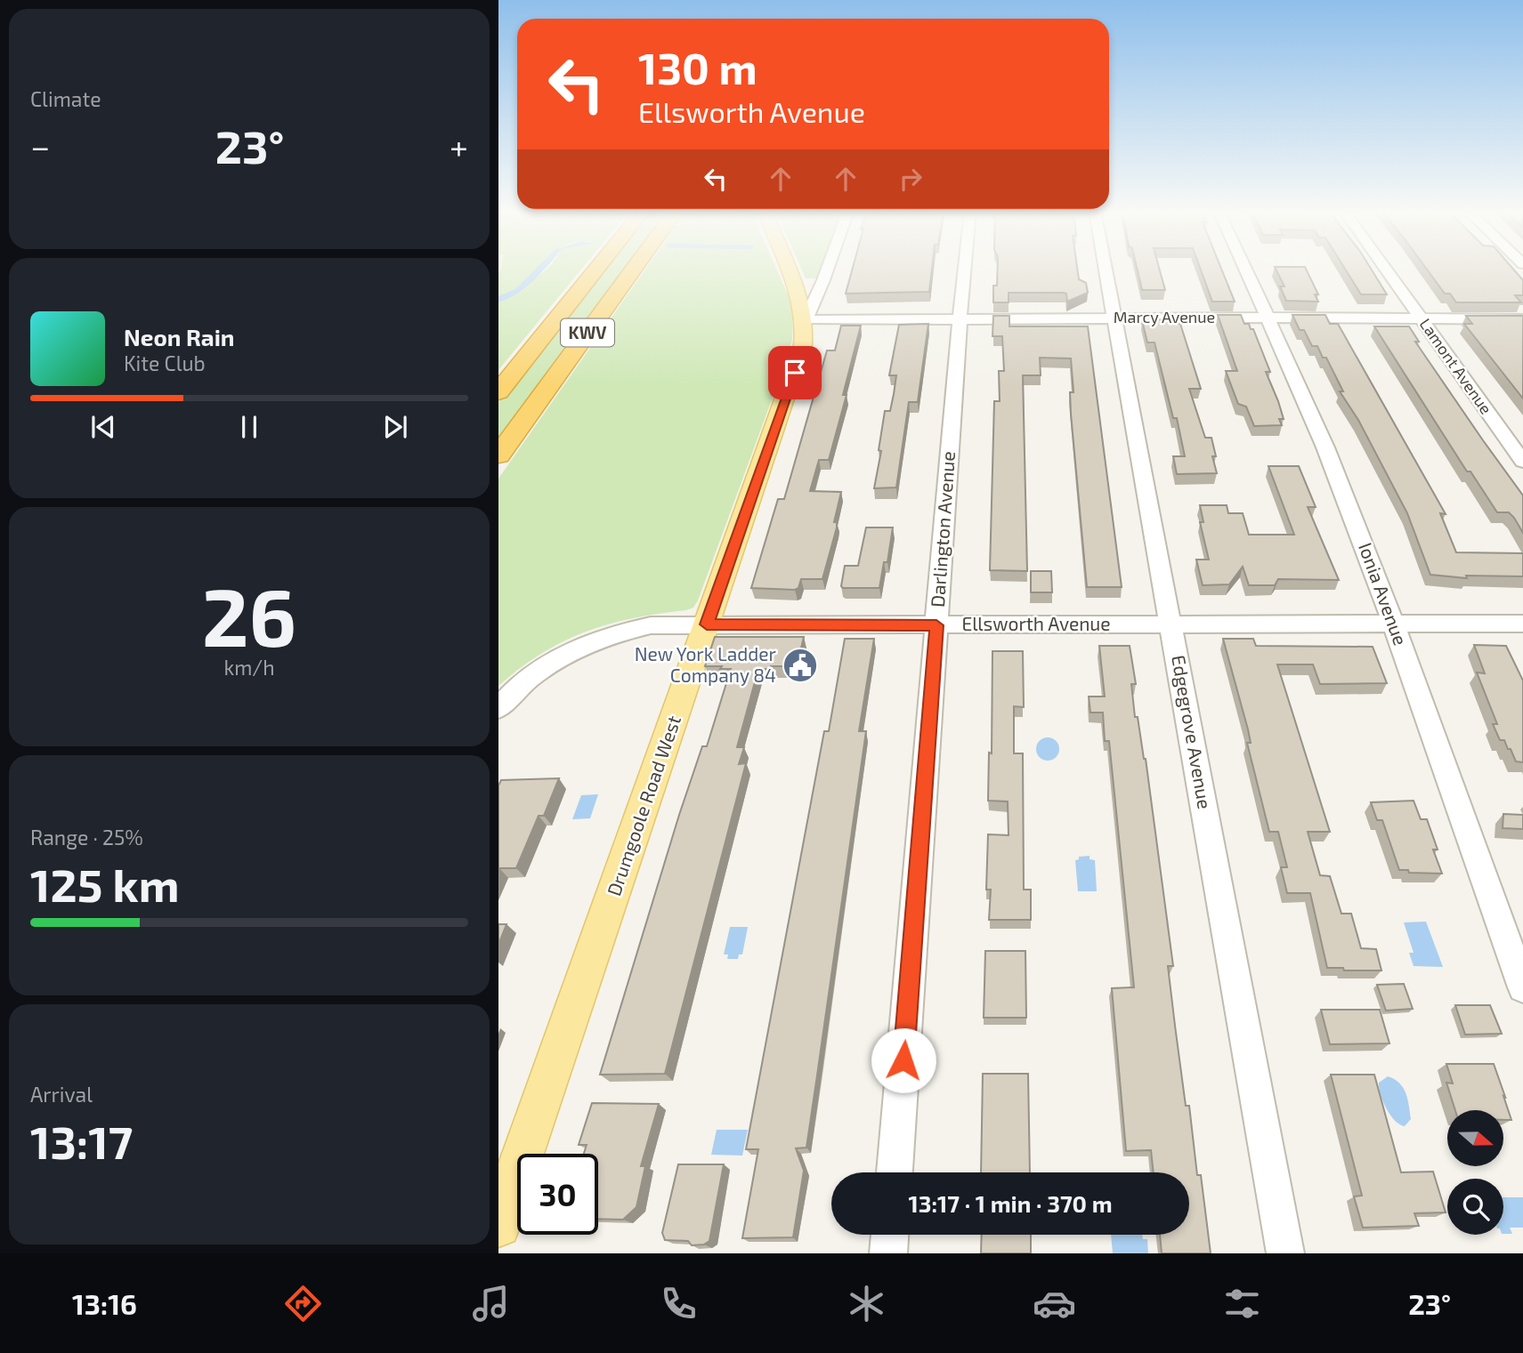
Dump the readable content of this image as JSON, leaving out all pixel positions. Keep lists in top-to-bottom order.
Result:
{
  "streets": {
    "highway": ["KWV"],
    "main road": ["Drumgoole Road West"],
    "street": [
      "Marcy Avenue",
      "Lamont Avenue",
      "Darlington Avenue",
      "Ionia Avenue",
      "Ellsworth Avenue",
      "Edgegrove Avenue"
    ]
  },
  "crossings": [
    ["Marcy Avenue", "Lamont Avenue"],
    ["Marcy Avenue", "Darlington Avenue"],
    ["Marcy Avenue", "Ionia Avenue"],
    ["Marcy Avenue", "Edgegrove Avenue"],
    ["Marcy Avenue", "Drumgoole Road West"],
    ["Darlington Avenue", "Ellsworth Avenue"],
    ["Ionia Avenue", "Ellsworth Avenue"],
    ["Ellsworth Avenue", "Edgegrove Avenue"],
    ["Ellsworth Avenue", "Drumgoole Road West"]
  ],
  "places": {
    "public building": ["New York Ladder Company 84"]
  },
  "north": "right",
  "page": {
    "tile": [
      "Climate",
      ["26", "km/h"],
      ["Range · 25%", "125 km"],
      ["Arrival", "13:17"]
    ],
    "turn": ["130 m", "Ellsworth Avenue"],
    "heat": ["−", "23°", "+"],
    "song": ["Neon Rain", "Kite Club"],
    "limit": "30",
    "trip": "13:17 · 1 min · 370 m",
    "tabs": ["13:16", "23°"]
  }
}
